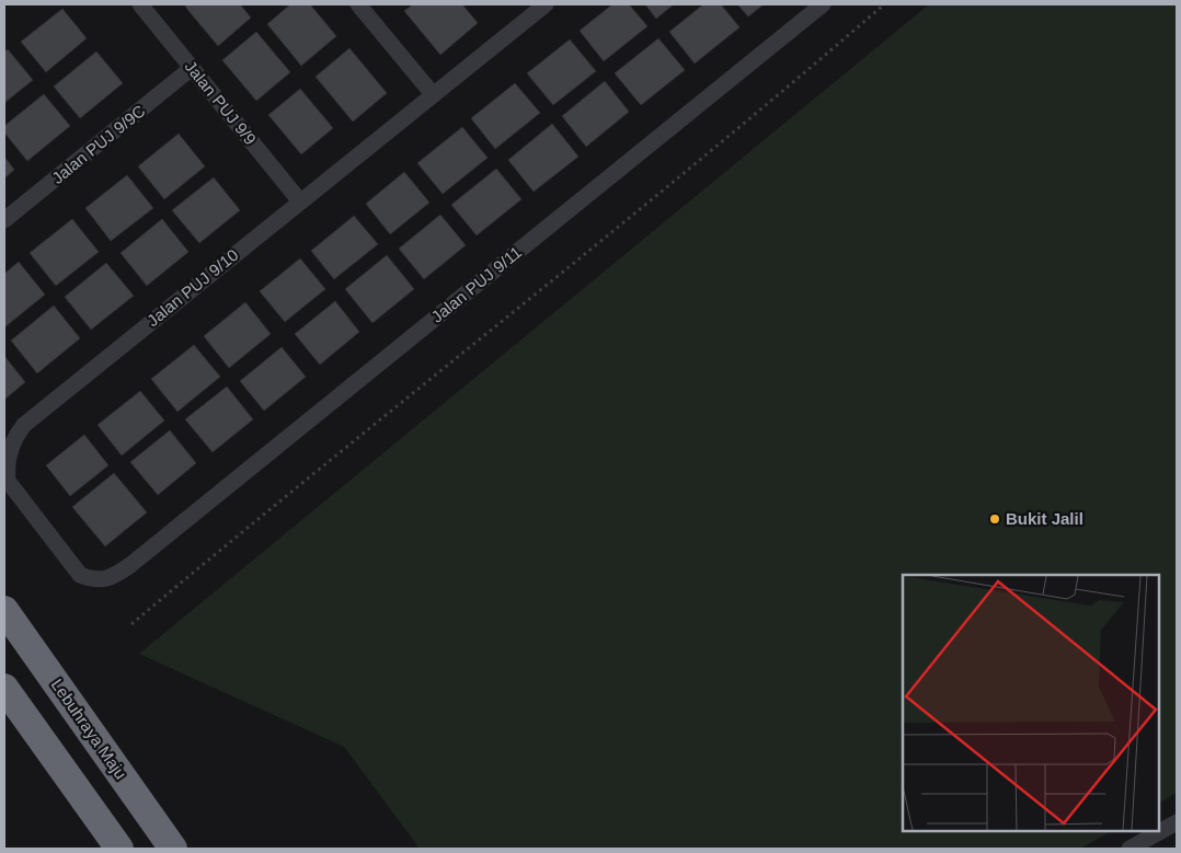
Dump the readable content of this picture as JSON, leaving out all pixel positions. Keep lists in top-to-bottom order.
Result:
{
  "streets": {
    "highway": ["Lebuhraya Maju"],
    "street": [
      "Jalan PUJ 9/9",
      "Jalan PUJ 9/9C",
      "Jalan PUJ 9/11",
      "Jalan PUJ 9/10"
    ]
  },
  "crossings": [
    ["Jalan PUJ 9/9", "Jalan PUJ 9/9C"],
    ["Jalan PUJ 9/9", "Jalan PUJ 9/10"],
    ["Jalan PUJ 9/11", "Jalan PUJ 9/10"]
  ],
  "places": ["Bukit Jalil"]
}
